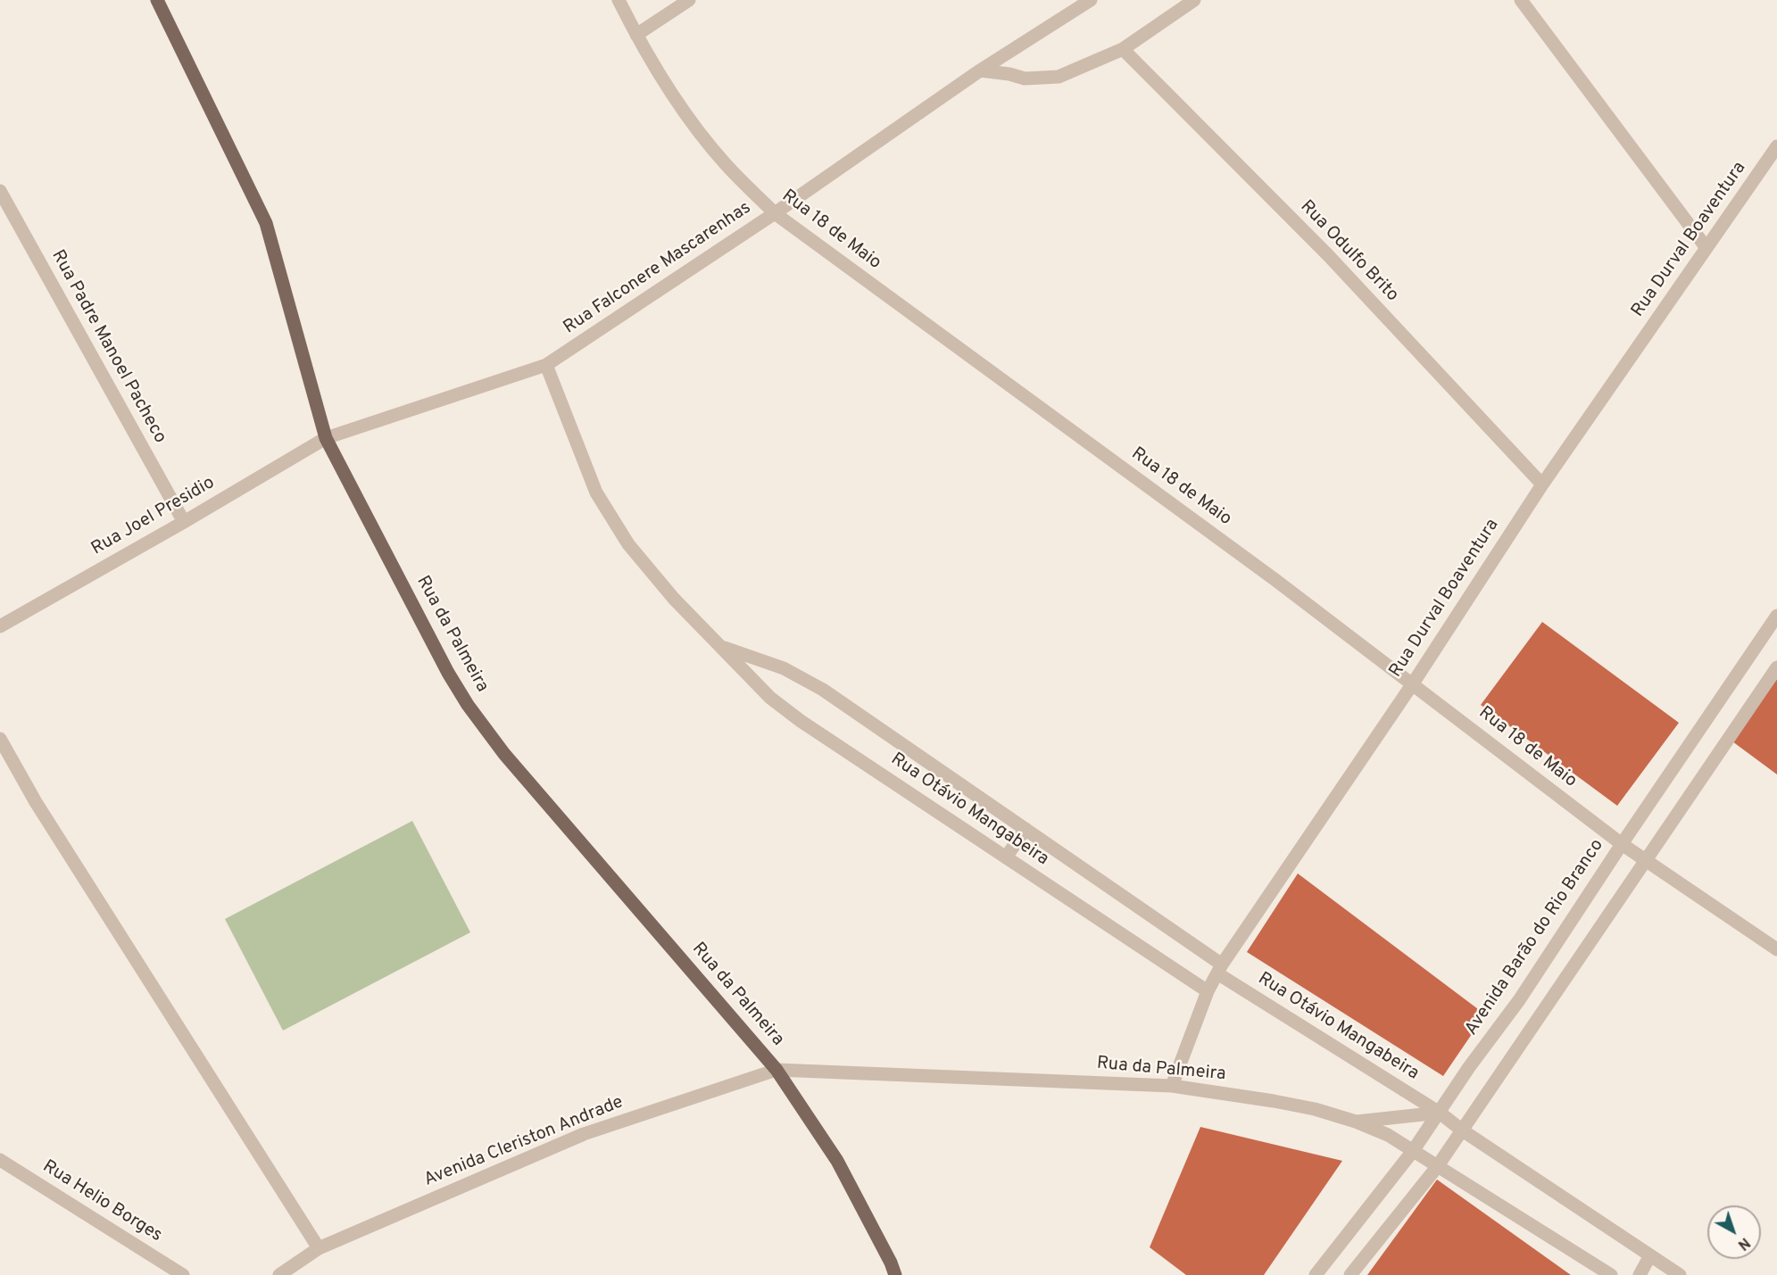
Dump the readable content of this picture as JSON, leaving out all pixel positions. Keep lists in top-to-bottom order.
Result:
{
  "streets": {
    "main road": ["Rua da Palmeira"],
    "street": [
      "Rua 18 de Maio",
      "Rua Durval Boaventura",
      "Rua Odulfo Brito",
      "Rua Falconere Mascarenhas",
      "Rua Padre Manoel Pacheco",
      "Rua Joel Presidio",
      "Rua Otávio Mangabeira",
      "Avenida Barão do Rio Branco",
      "Avenida Cleriston Andrade",
      "Rua Helio Borges"
    ]
  },
  "crossings": [
    ["Rua 18 de Maio", "Rua Durval Boaventura"],
    ["Rua 18 de Maio", "Rua Falconere Mascarenhas"],
    ["Rua 18 de Maio", "Avenida Barão do Rio Branco"],
    ["Rua Durval Boaventura", "Rua Odulfo Brito"],
    ["Rua Durval Boaventura", "Rua da Palmeira"],
    ["Rua Durval Boaventura", "Rua Otávio Mangabeira"],
    ["Rua Falconere Mascarenhas", "Rua Joel Presidio"],
    ["Rua Falconere Mascarenhas", "Rua da Palmeira"],
    ["Rua Falconere Mascarenhas", "Rua Otávio Mangabeira"],
    ["Rua Padre Manoel Pacheco", "Rua Joel Presidio"],
    ["Rua Joel Presidio", "Rua da Palmeira"],
    ["Rua da Palmeira", "Avenida Barão do Rio Branco"],
    ["Rua da Palmeira", "Avenida Cleriston Andrade"],
    ["Rua Otávio Mangabeira", "Avenida Barão do Rio Branco"]
  ],
  "north": "bottom right"
}
